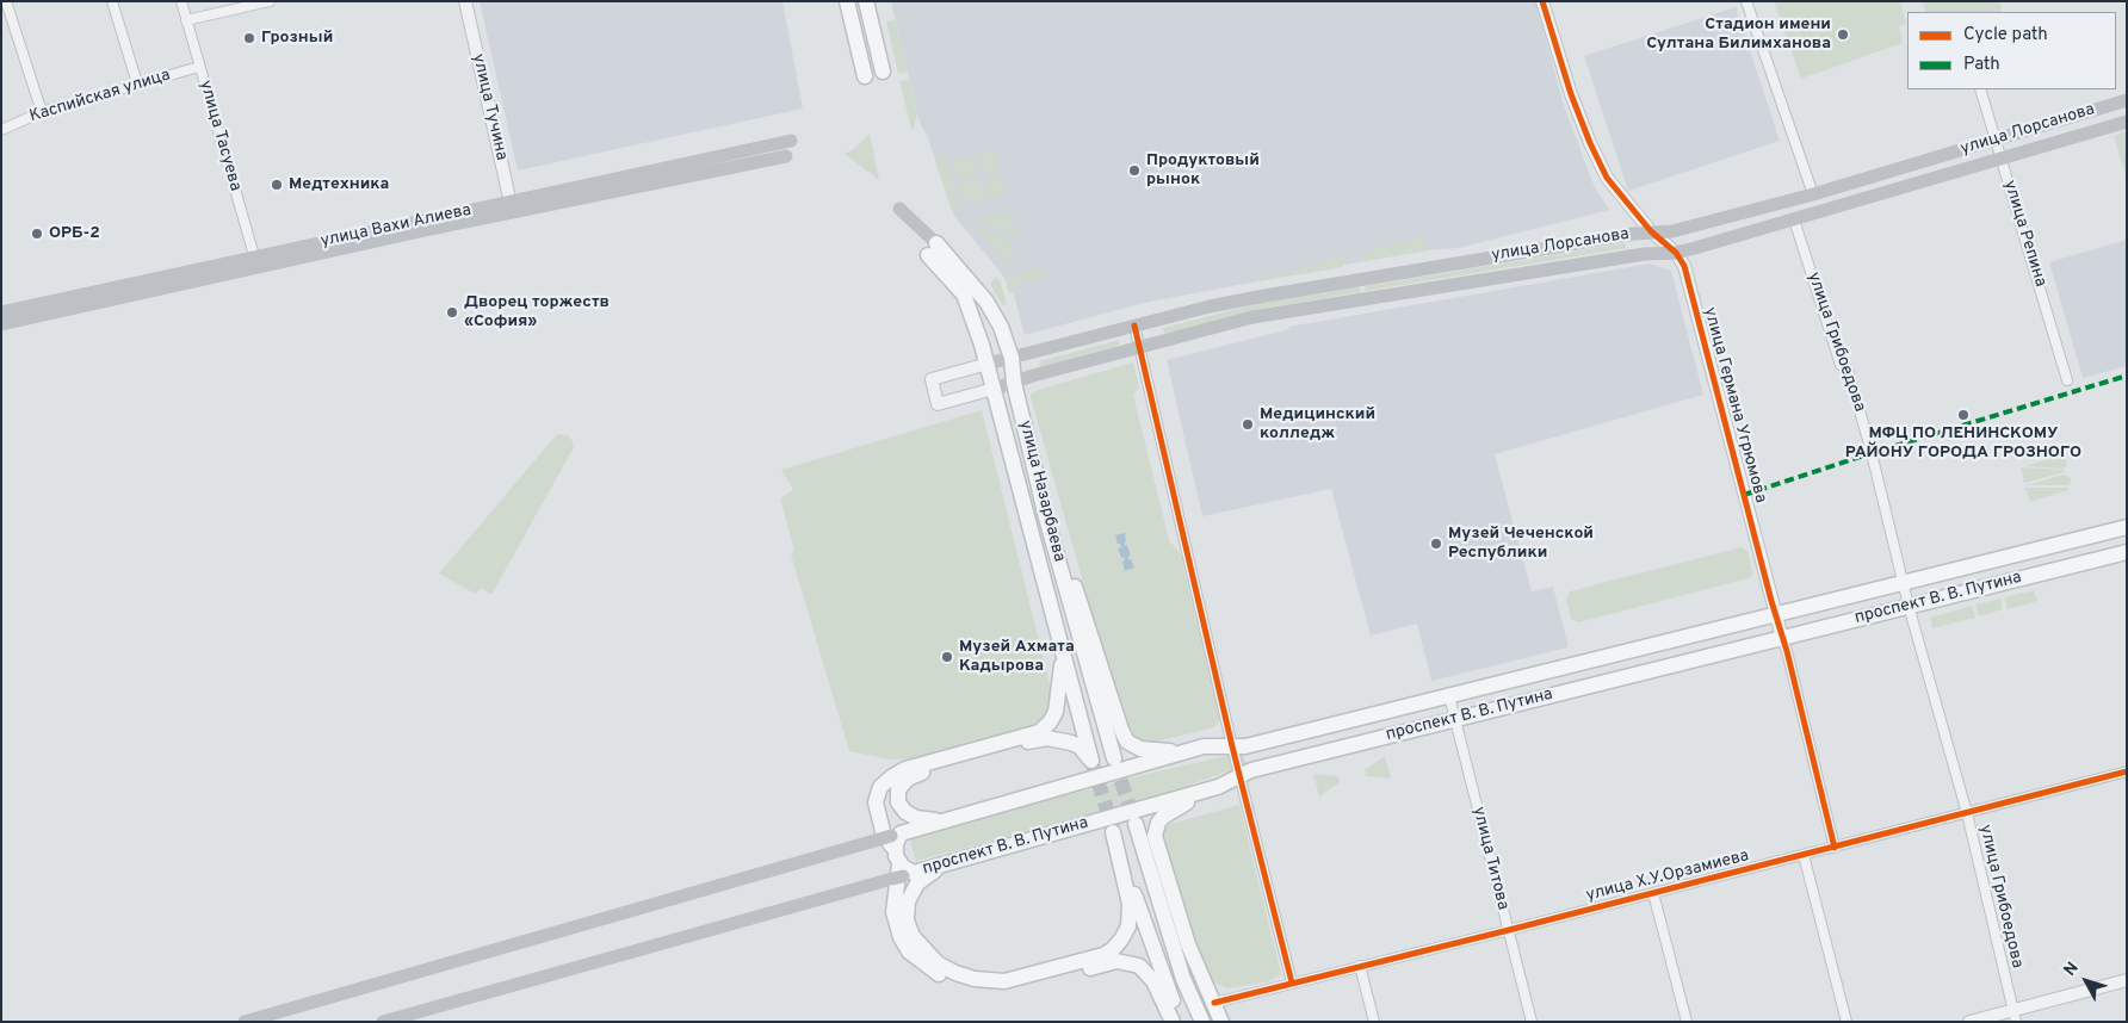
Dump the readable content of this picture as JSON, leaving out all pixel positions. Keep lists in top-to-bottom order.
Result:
{
  "streets": {
    "main road": [
      "улица Лорсанова",
      "улица Вахи Алиева",
      "улица Назарбаева",
      "проспект В. В. Путина"
    ],
    "street": [
      "Каспийская улица",
      "улица Тучина",
      "улица Тасуева",
      "улица Репина",
      "улица Грибоедова",
      "улица Германа Угрюмова",
      "улица Титова",
      "улица Х.У.Орзамиева"
    ]
  },
  "crossings": [
    ["Каспийская улица", "улица Тасуева"],
    ["улица Тучина", "улица Вахи Алиева"],
    ["улица Лорсанова", "улица Репина"],
    ["улица Лорсанова", "улица Грибоедова"],
    ["улица Лорсанова", "улица Германа Угрюмова"],
    ["улица Лорсанова", "улица Назарбаева"],
    ["улица Тасуева", "улица Вахи Алиева"],
    ["улица Грибоедова", "проспект В. В. Путина"],
    ["улица Грибоедова", "улица Х.У.Орзамиева"],
    ["улица Германа Угрюмова", "проспект В. В. Путина"],
    ["улица Германа Угрюмова", "улица Х.У.Орзамиева"],
    ["улица Назарбаева", "проспект В. В. Путина"],
    ["проспект В. В. Путина", "улица Титова"],
    ["улица Титова", "улица Х.У.Орзамиева"]
  ],
  "places": [
    "Стадион имени Султана Билимханова",
    "Грозный",
    "Продуктовый рынок",
    "Медтехника",
    "ОРБ-2",
    "Дворец торжеств «София»",
    "МФЦ ПО ЛЕНИНСКОМУ РАЙОНУ ГОРОДА ГРОЗНОГО",
    "Медицинский колледж",
    "Музей Чеченской Республики",
    "Музей Ахмата Кадырова"
  ],
  "legend": ["Cycle path", "Path"],
  "north": "top left"
}
